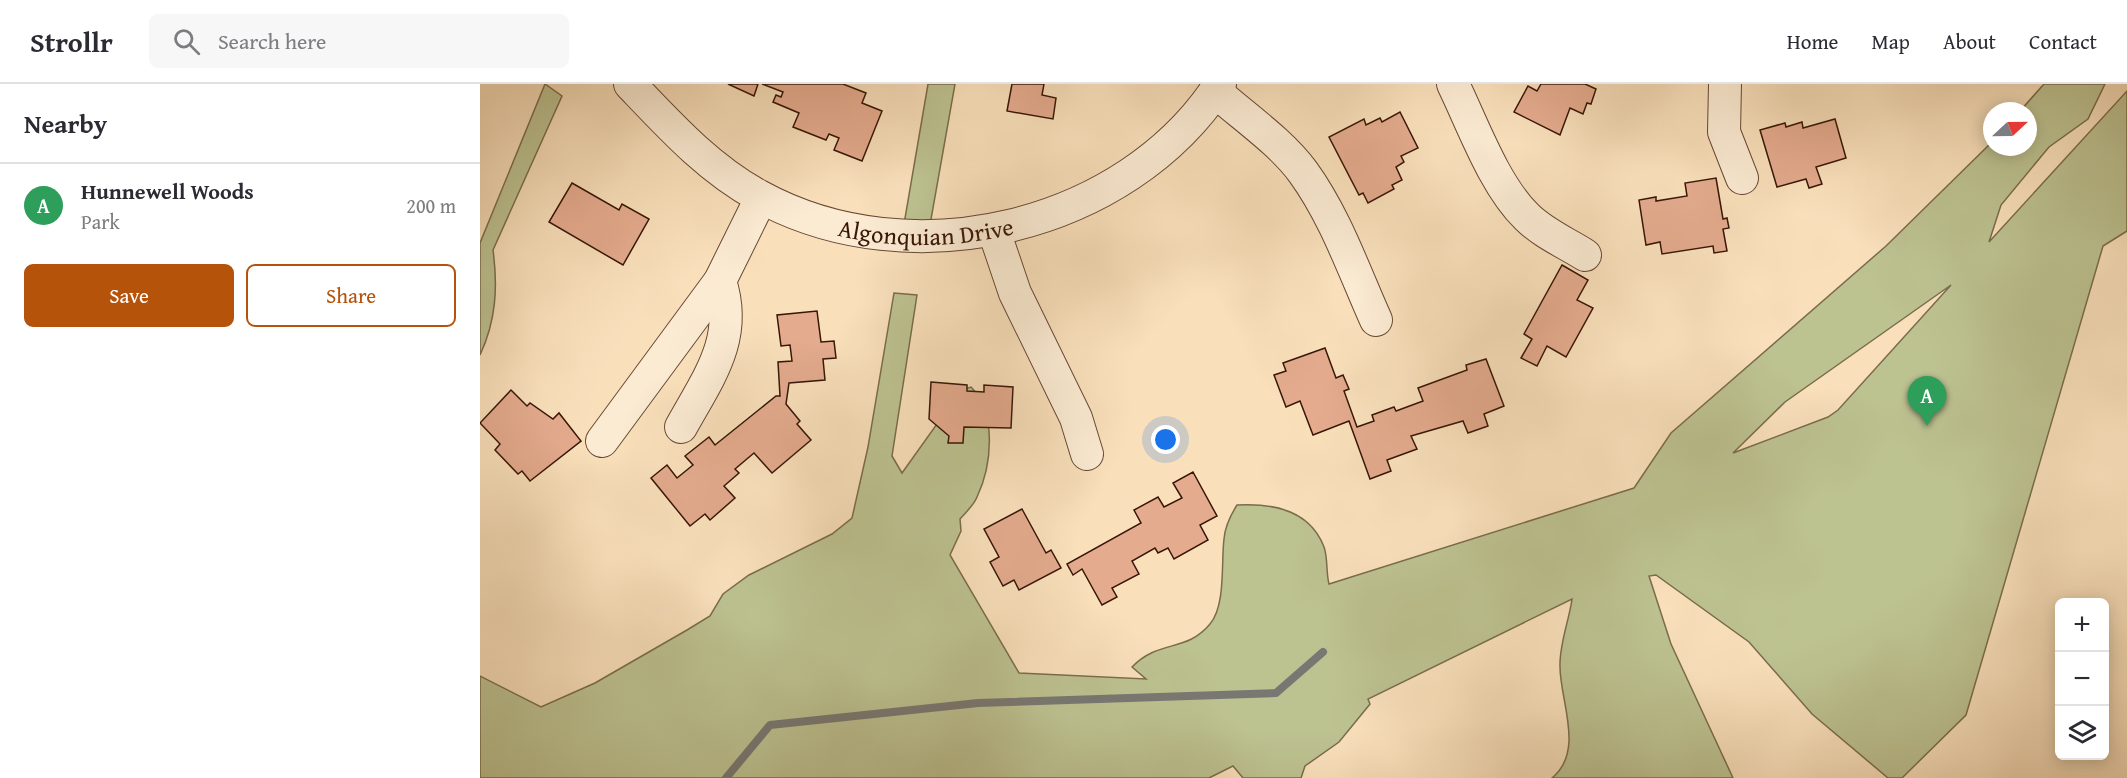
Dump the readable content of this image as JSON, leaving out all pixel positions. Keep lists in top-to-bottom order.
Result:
{
  "streets": {
    "street": ["Algonquian Drive"]
  },
  "north": "right",
  "page": {
    "header": "Strollr",
    "search": "Search here",
    "nav": [
      "Home",
      "Map",
      "About",
      "Contact"
    ],
    "heading": "Nearby",
    "list": [
      {
        "mark": "A",
        "name": "Hunnewell Woods",
        "note": "Park",
        "value": "200 m"
      }
    ],
    "buttons": ["Save", "Share"],
    "pins": "A",
    "map_buttons": ["+", "−"]
  }
}
